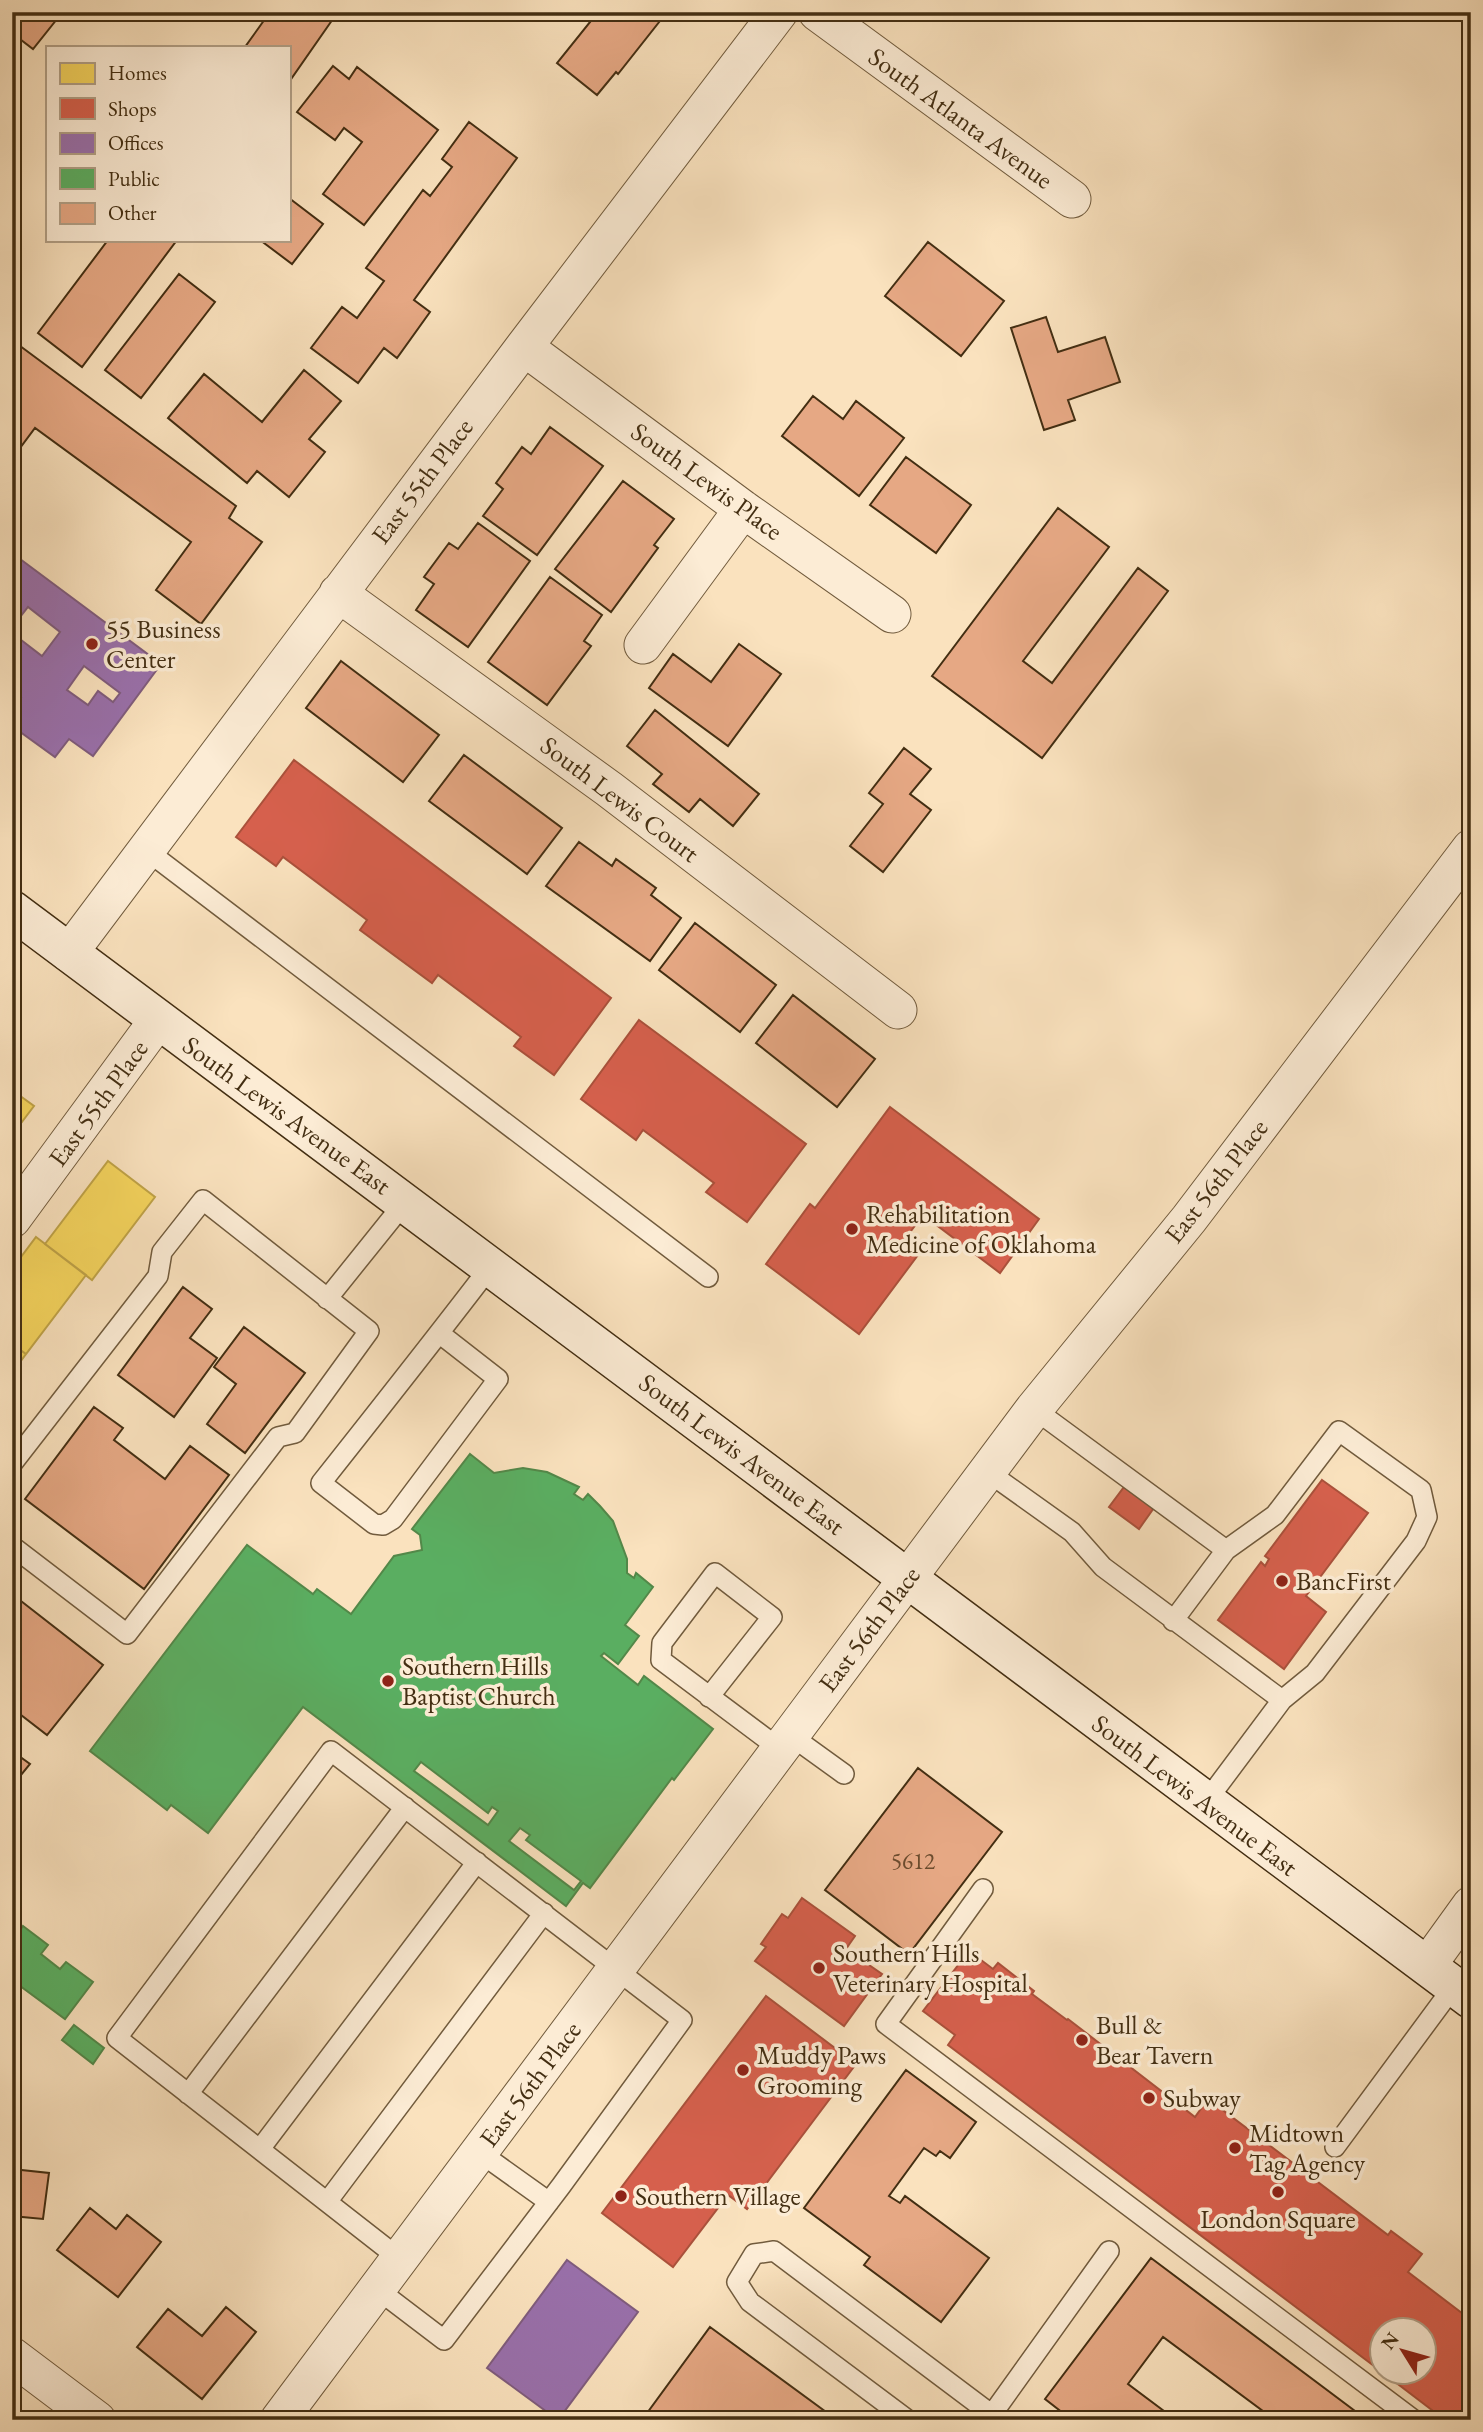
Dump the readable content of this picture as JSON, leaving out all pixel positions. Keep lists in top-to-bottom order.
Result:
{
  "streets": {
    "main road": ["South Lewis Avenue East"],
    "street": [
      "South Atlanta Avenue",
      "East 55th Place",
      "South Lewis Place",
      "South Lewis Court",
      "East 56th Place"
    ]
  },
  "crossings": [
    ["East 55th Place", "South Lewis Place"],
    ["East 55th Place", "South Lewis Court"],
    ["East 55th Place", "South Lewis Avenue East"],
    ["South Lewis Avenue East", "East 56th Place"]
  ],
  "places": [
    "55 Business Center",
    "Rehabilitation Medicine of Oklahoma",
    "BancFirst",
    "Southern Hills Baptist Church",
    "Southern Hills Veterinary Hospital",
    "Bull & Bear Tavern",
    "Muddy Paws Grooming",
    "Subway",
    "Midtown Tag Agency",
    "London Square",
    "Southern Village"
  ],
  "house_numbers": ["5612"],
  "legend": [
    "Homes",
    "Shops",
    "Offices",
    "Public",
    "Other"
  ],
  "north": "top left"
}
